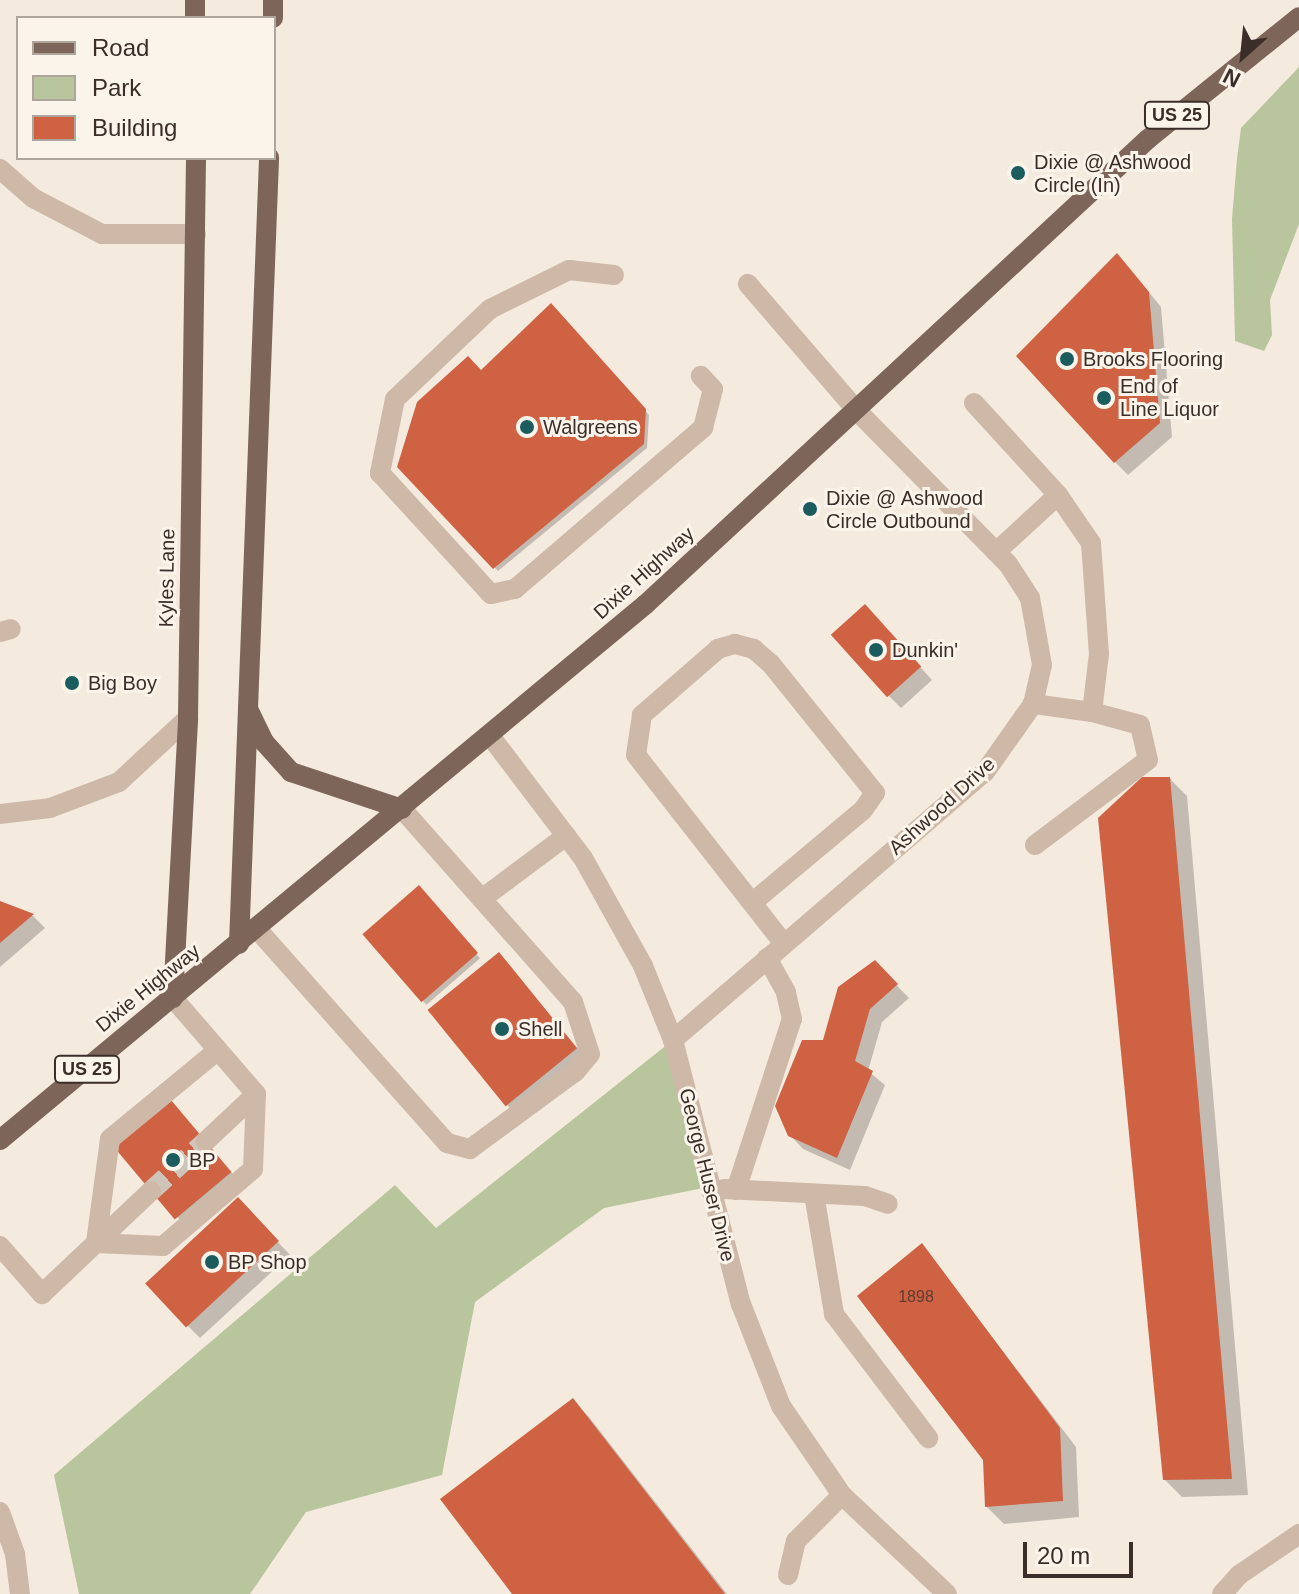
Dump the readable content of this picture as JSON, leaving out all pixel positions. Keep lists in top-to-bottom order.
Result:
{
  "streets": {
    "main road": ["US 25", "Dixie Highway", "Kyles Lane"],
    "street": ["Ashwood Drive", "George Huser Drive"]
  },
  "crossings": [
    ["Dixie Highway", "Kyles Lane"],
    ["Dixie Highway", "Ashwood Drive"],
    ["Dixie Highway", "George Huser Drive"],
    ["Ashwood Drive", "George Huser Drive"]
  ],
  "places": [
    "Dixie @ Ashwood Circle (In)",
    "Brooks Flooring",
    "End of Line Liquor",
    "Walgreens",
    "Dixie @ Ashwood Circle Outbound",
    "Dunkin'",
    "Big Boy",
    "Shell",
    "BP",
    "BP Shop"
  ],
  "house_numbers": ["1898"],
  "legend": ["Road", "Park", "Building"],
  "scale_bar": "20 m",
  "north": "bottom left"
}
